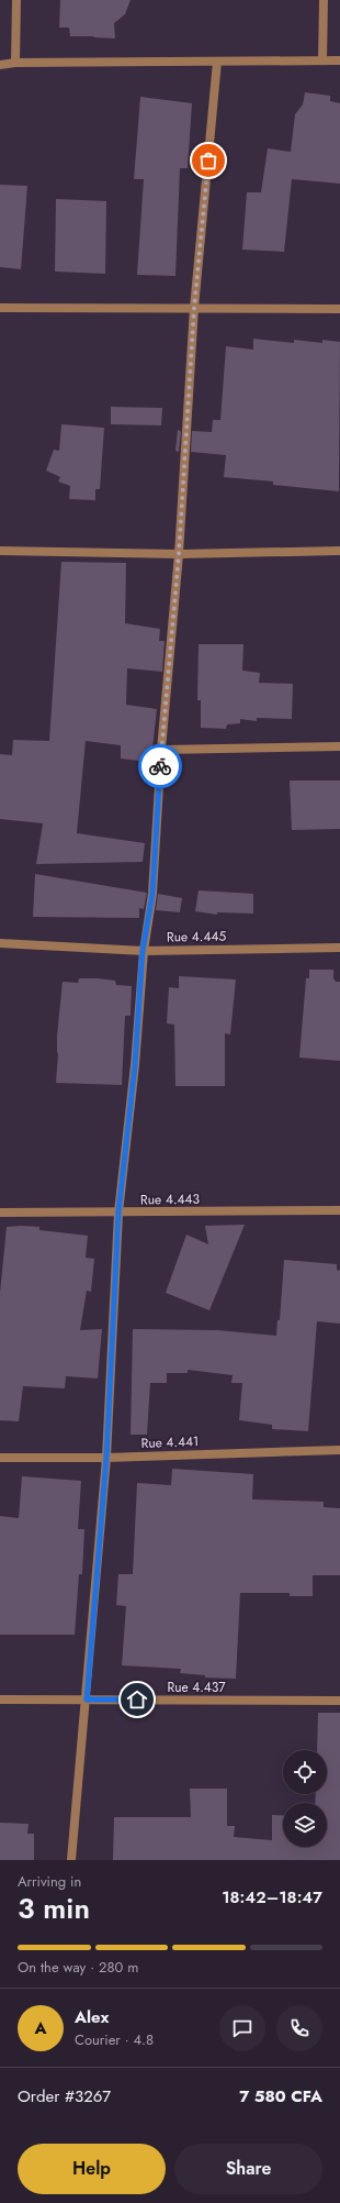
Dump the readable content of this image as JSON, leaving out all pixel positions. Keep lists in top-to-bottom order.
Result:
{
  "streets": {
    "street": [
      "Rue 4.445",
      "Rue 4.443",
      "Rue 4.441",
      "Rue 4.437"
    ]
  },
  "page": {
    "heading": ["3 min", "Arriving in", "18:42–18:47"],
    "panel": [
      "Alex",
      "Courier · 4.8",
      "Order #3267",
      "7 580 CFA"
    ],
    "bar": "On the way · 280 m",
    "round": "A",
    "buttons": ["Help", "Share"]
  }
}
